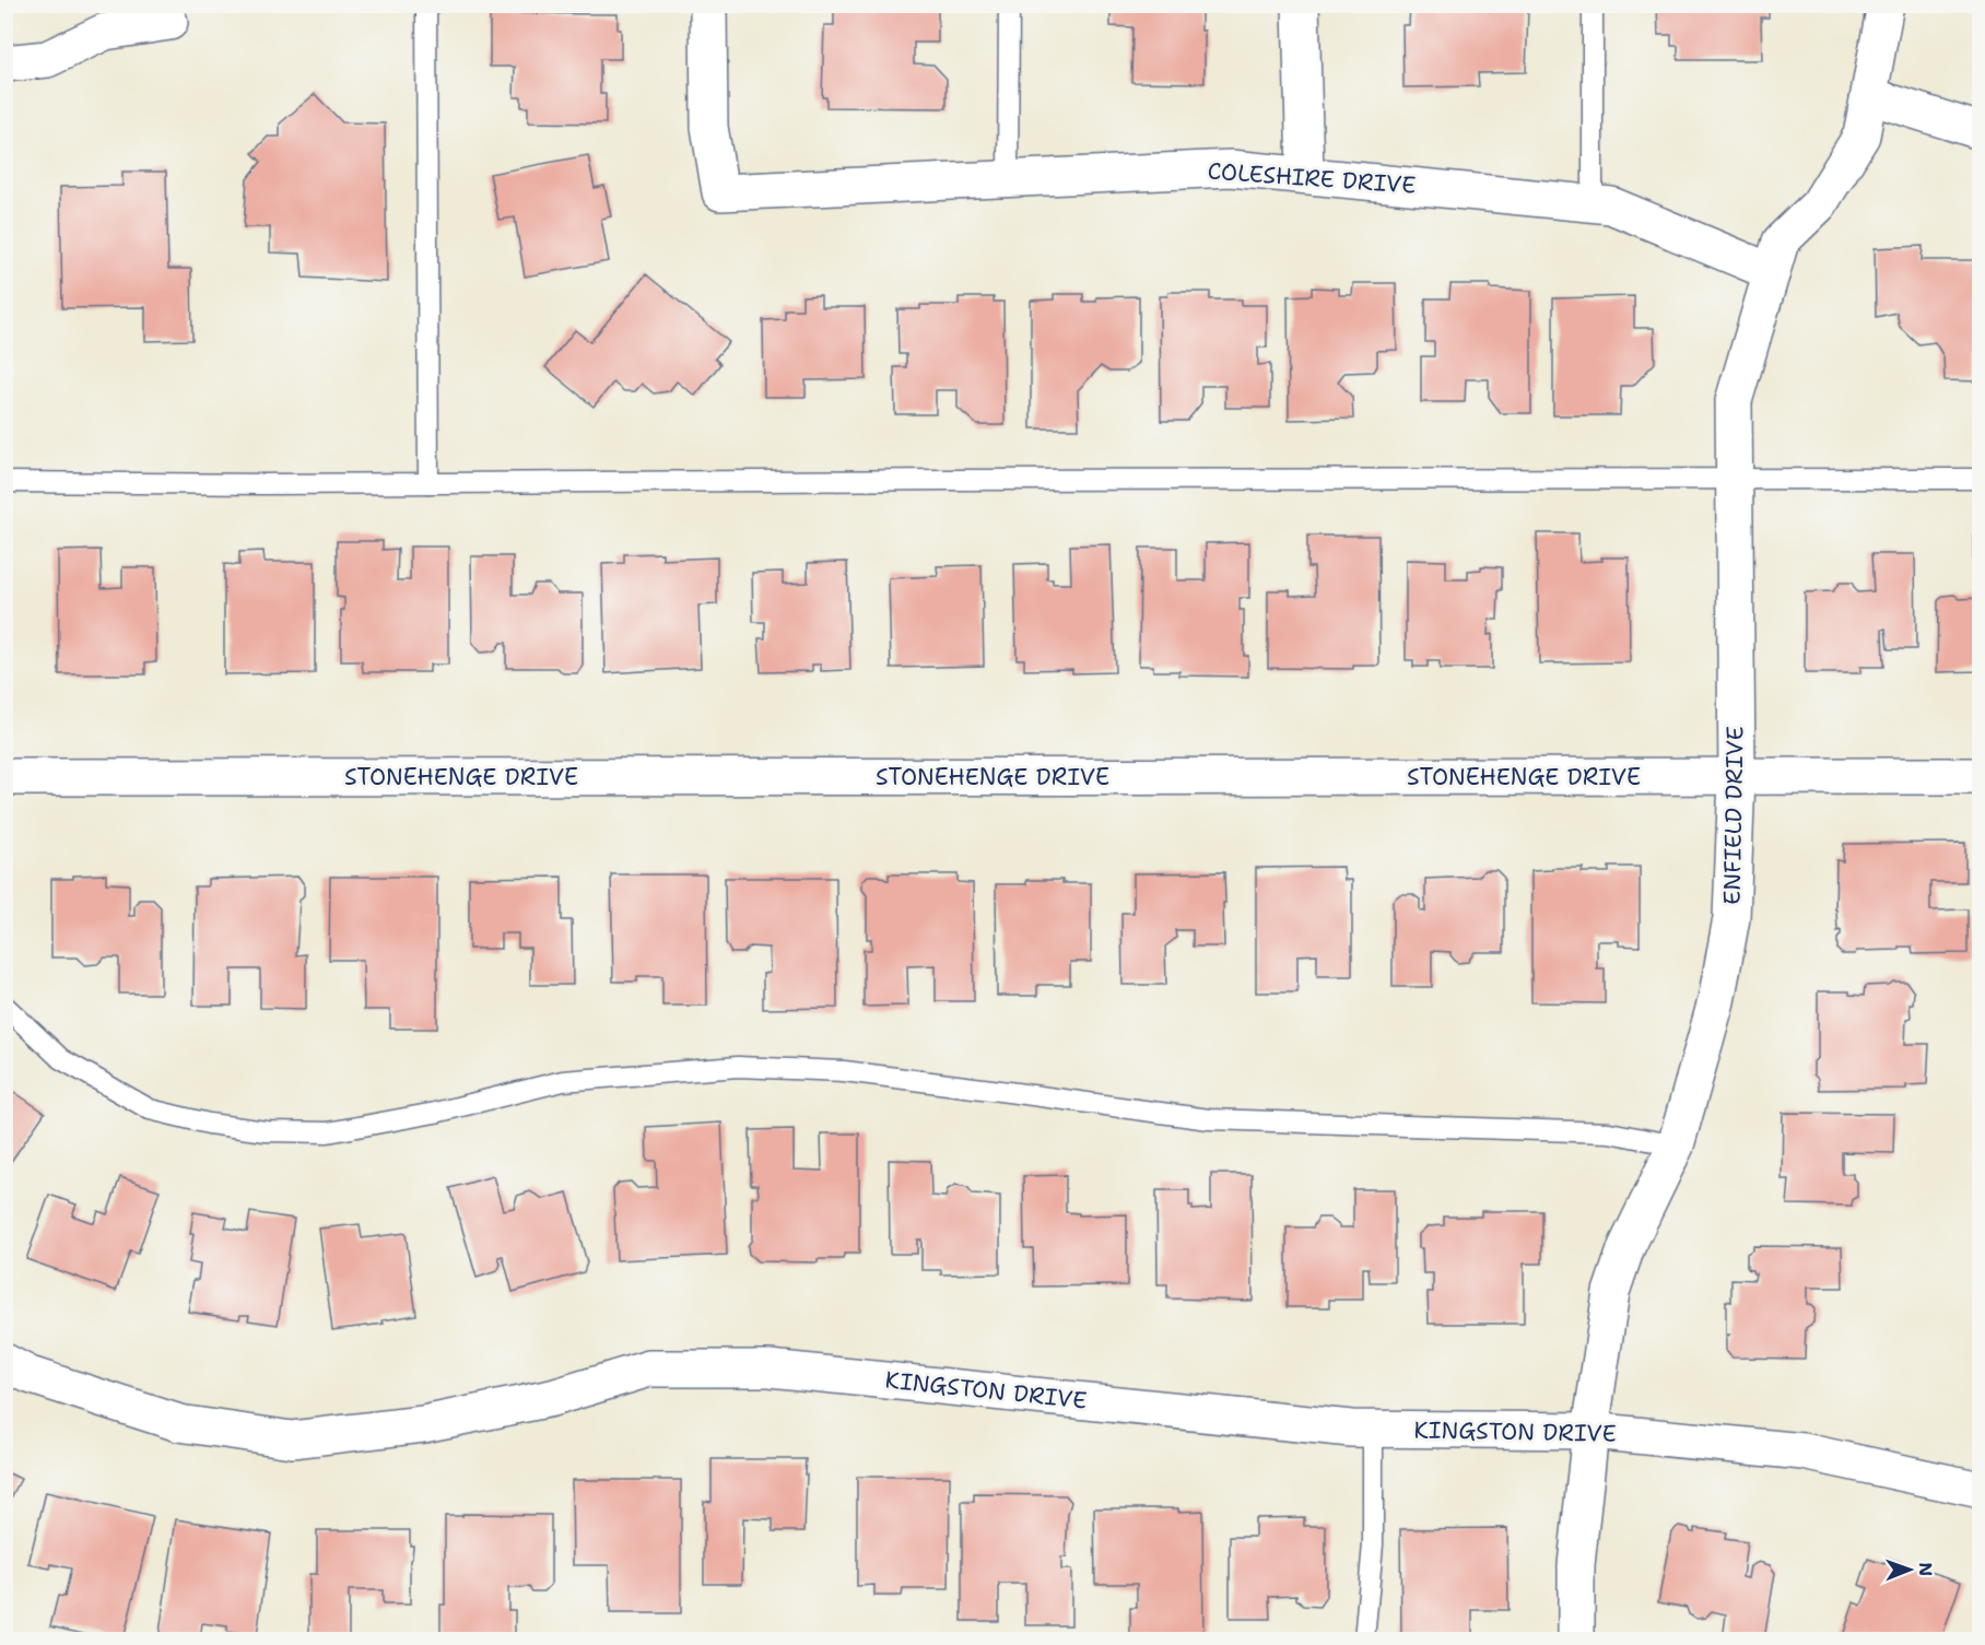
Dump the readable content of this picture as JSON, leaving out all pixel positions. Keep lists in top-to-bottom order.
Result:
{
  "streets": {
    "street": [
      "COLESHIRE DRIVE",
      "STONEHENGE DRIVE",
      "ENFIELD DRIVE",
      "KINGSTON DRIVE"
    ]
  },
  "crossings": [
    ["COLESHIRE DRIVE", "ENFIELD DRIVE"],
    ["STONEHENGE DRIVE", "ENFIELD DRIVE"],
    ["ENFIELD DRIVE", "KINGSTON DRIVE"]
  ],
  "north": "right"
}
